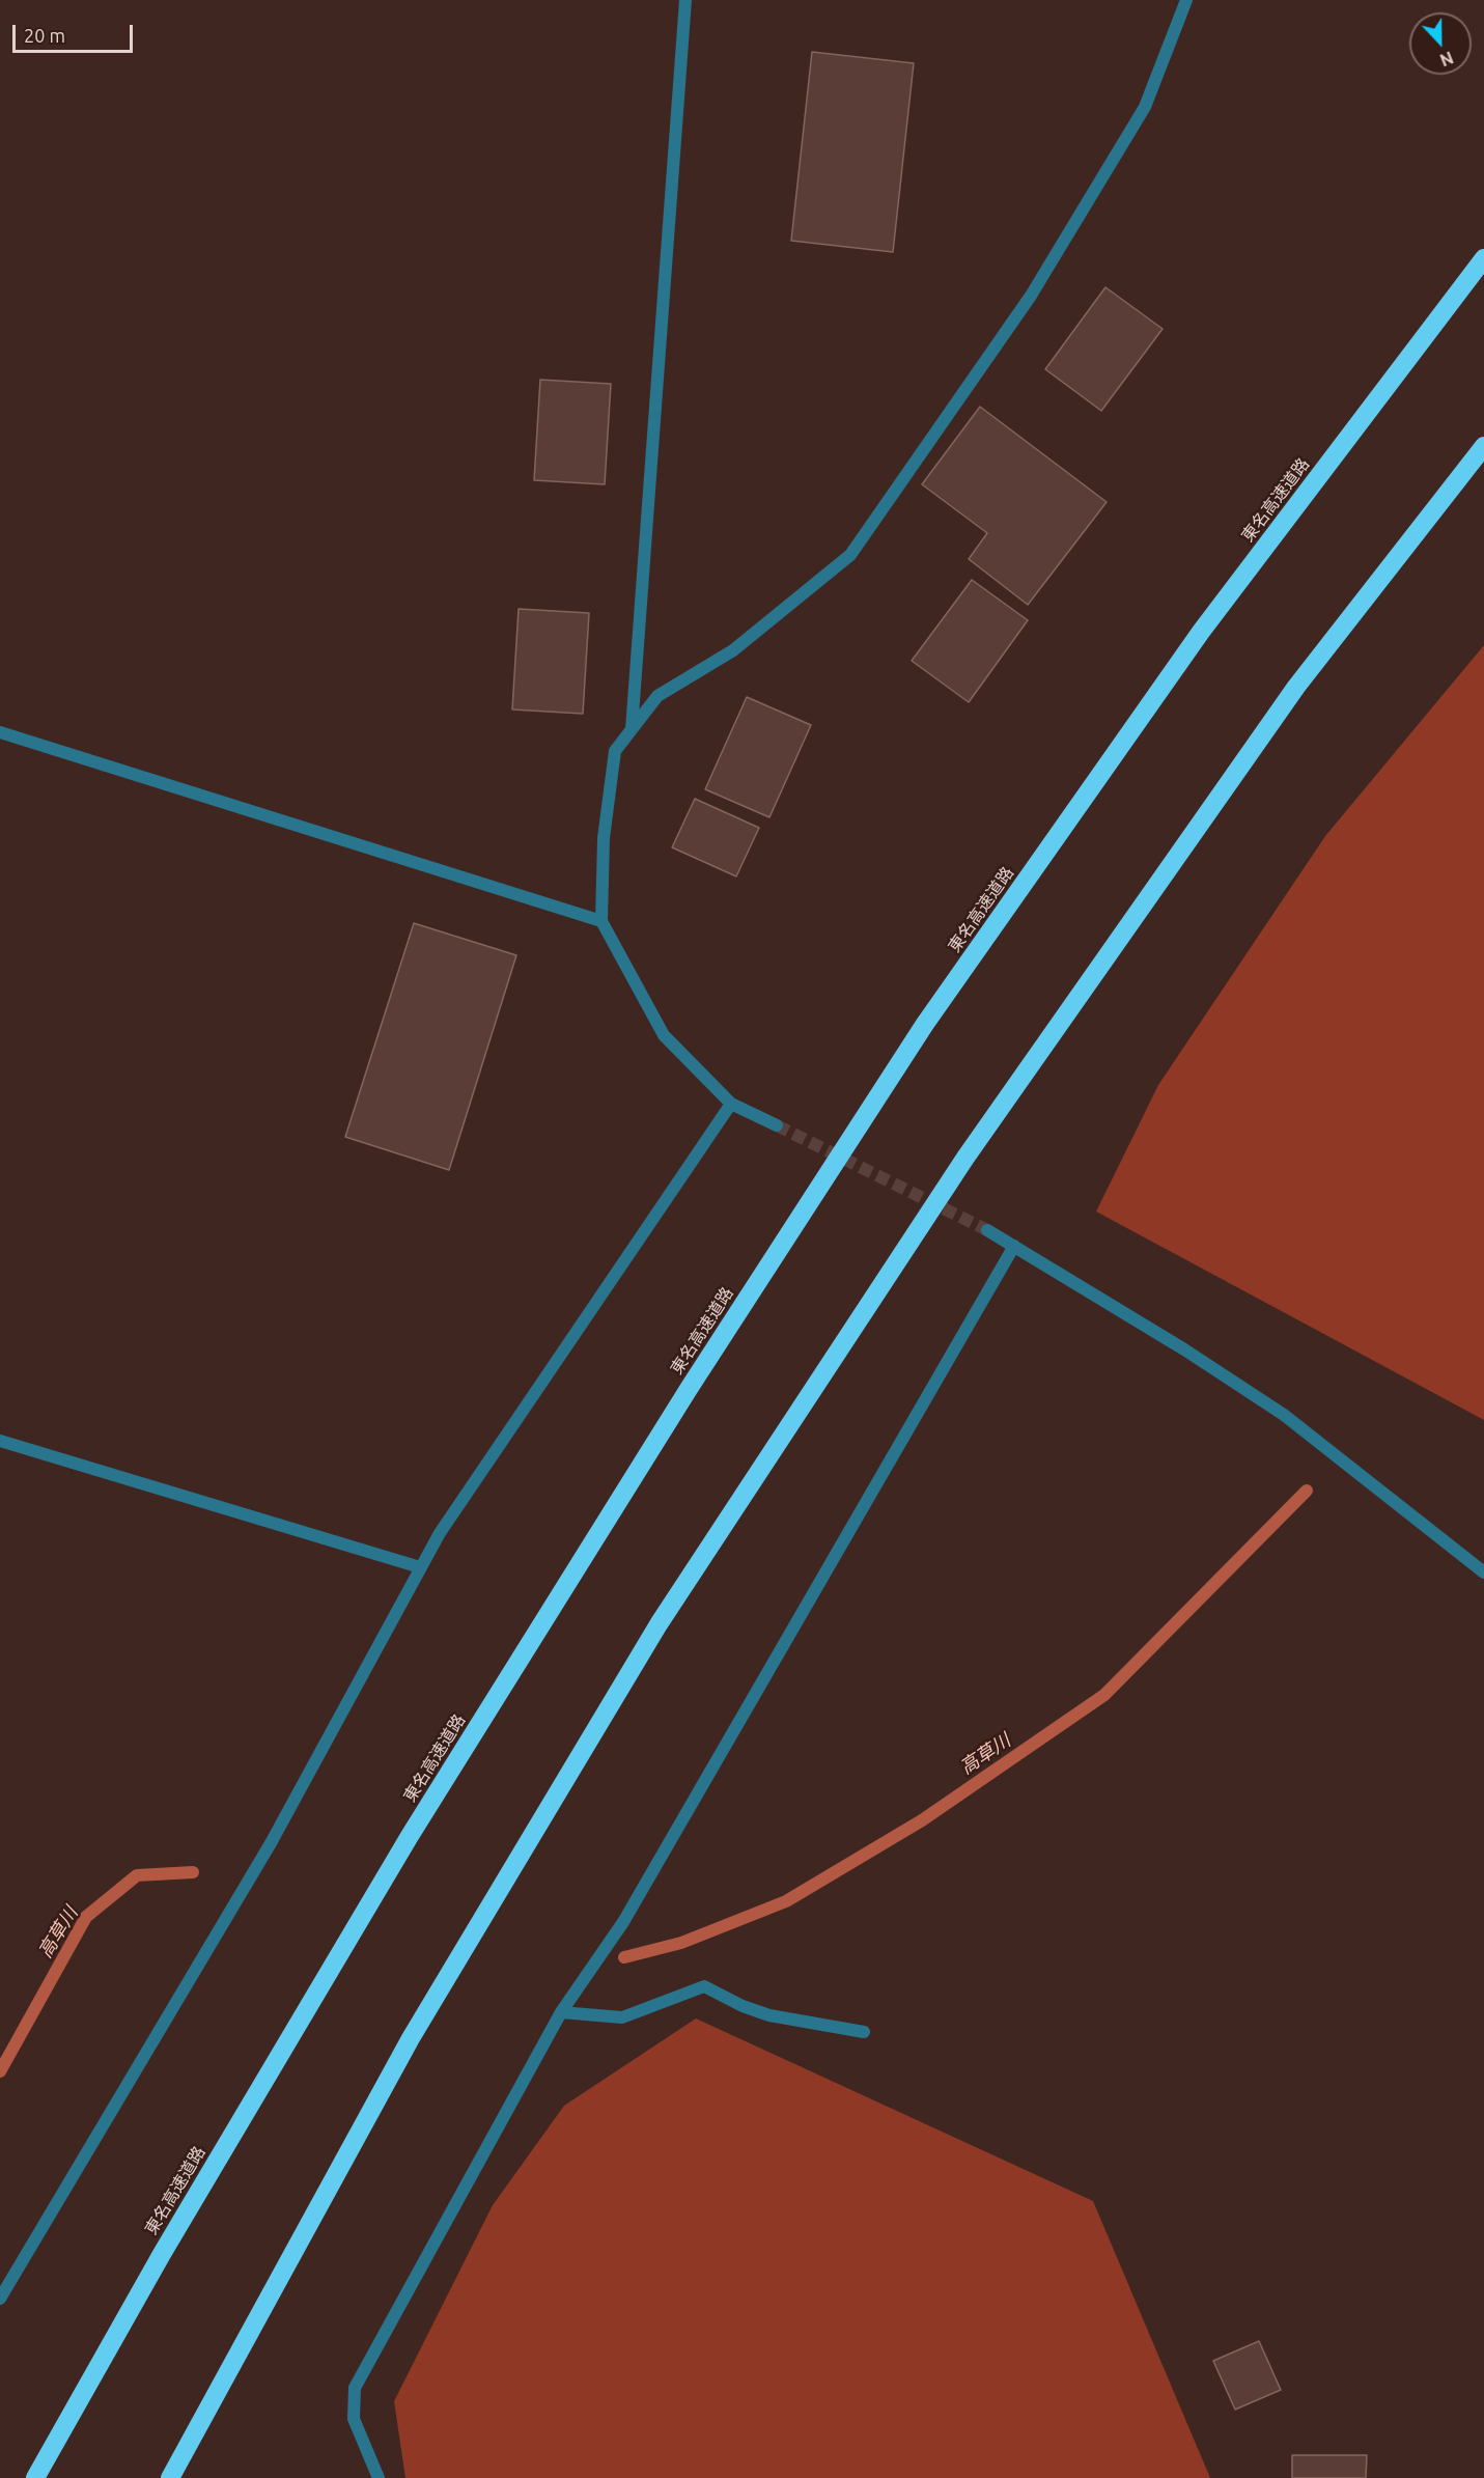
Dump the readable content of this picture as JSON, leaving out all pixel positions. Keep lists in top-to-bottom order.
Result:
{
  "streets": {
    "highway": ["東名高速道路"]
  },
  "water": ["高草川"],
  "scale_bar": "20 m",
  "north": "bottom"
}
